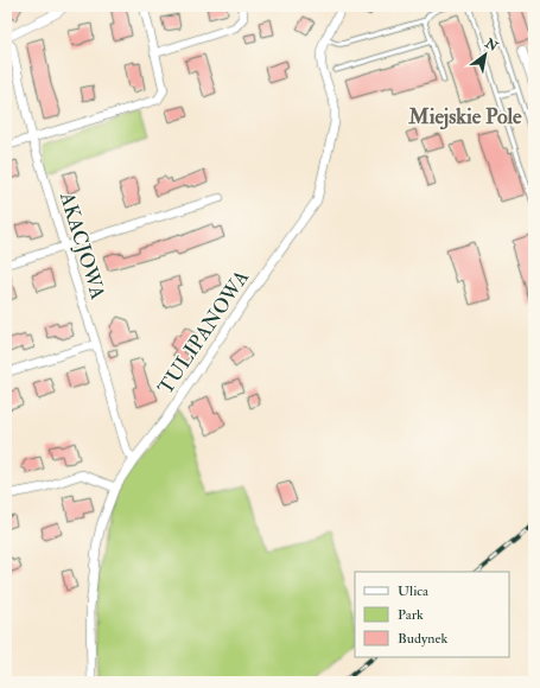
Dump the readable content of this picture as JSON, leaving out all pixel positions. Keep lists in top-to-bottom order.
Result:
{
  "streets": {
    "street": ["AKACJOWA", "TULIPANOWA"]
  },
  "crossings": [
    ["AKACJOWA", "TULIPANOWA"]
  ],
  "districts": ["Miejskie Pole"],
  "legend": ["Ulica", "Park", "Budynek"],
  "north": "top right"
}
